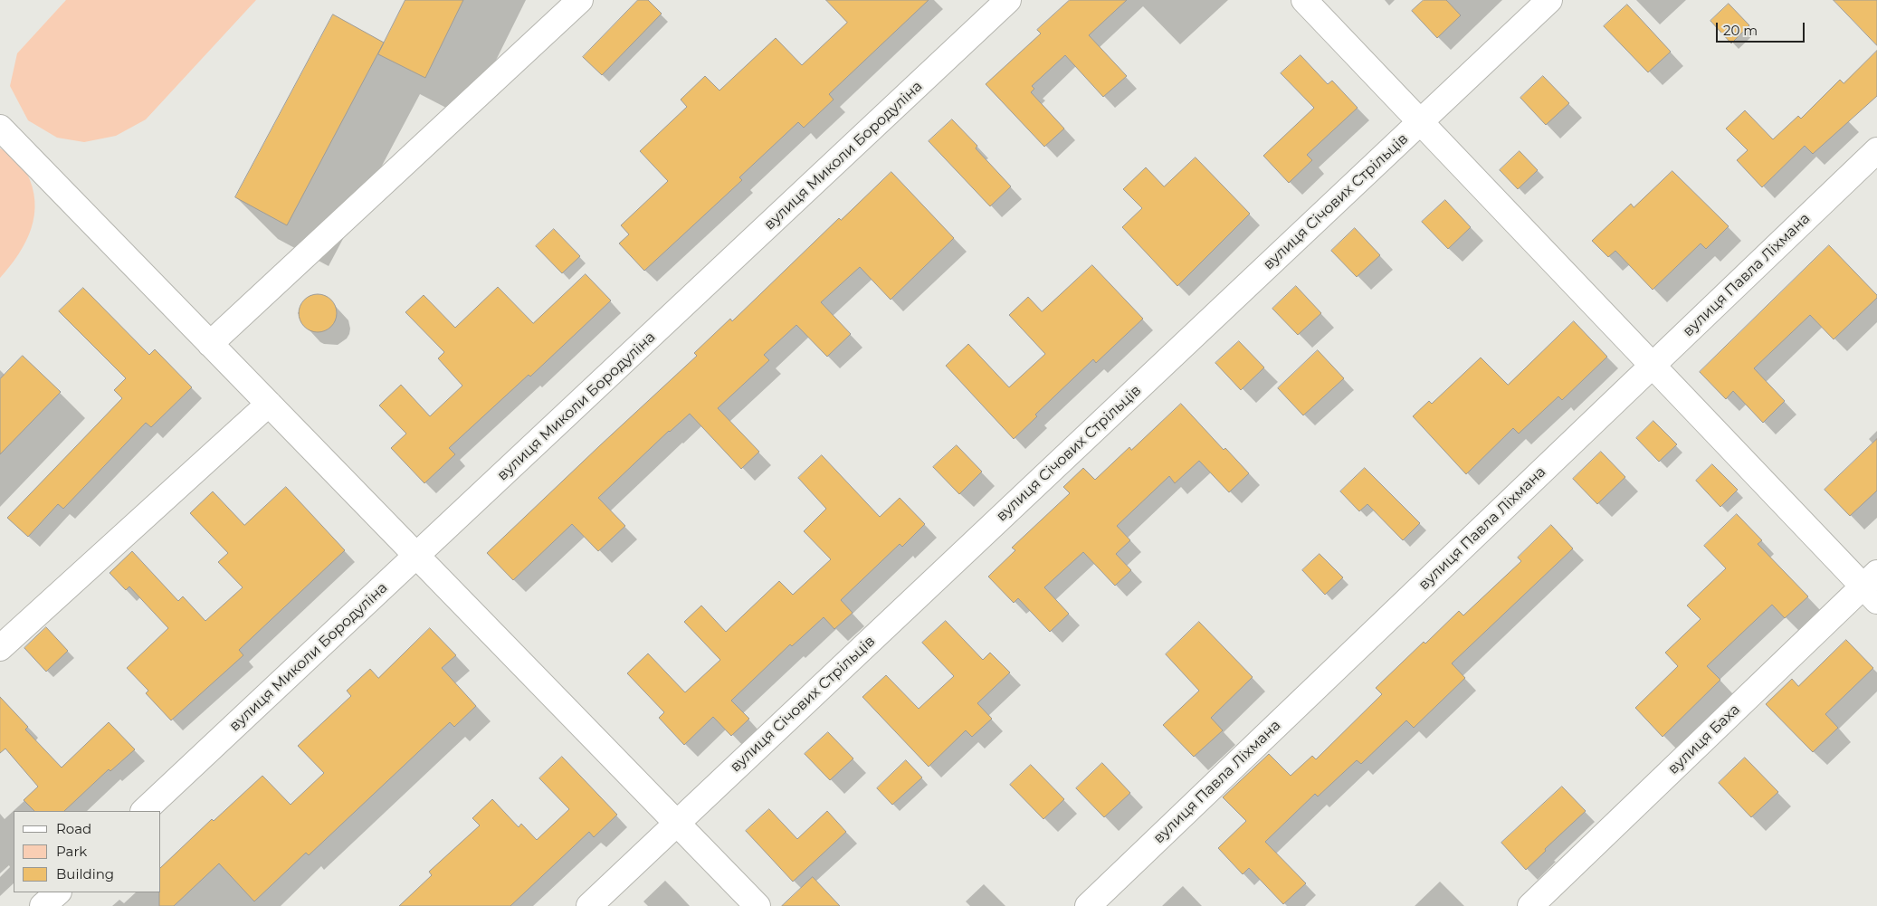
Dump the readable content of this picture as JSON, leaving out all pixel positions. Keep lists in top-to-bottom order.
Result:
{
  "streets": {
    "street": [
      "вулиця Миколи Бородуліна",
      "вулиця Січових Стрільців",
      "вулиця Павла Ліхмана",
      "вулиця Баха"
    ]
  },
  "legend": ["Road", "Park", "Building"],
  "scale_bar": "20 m"
}
